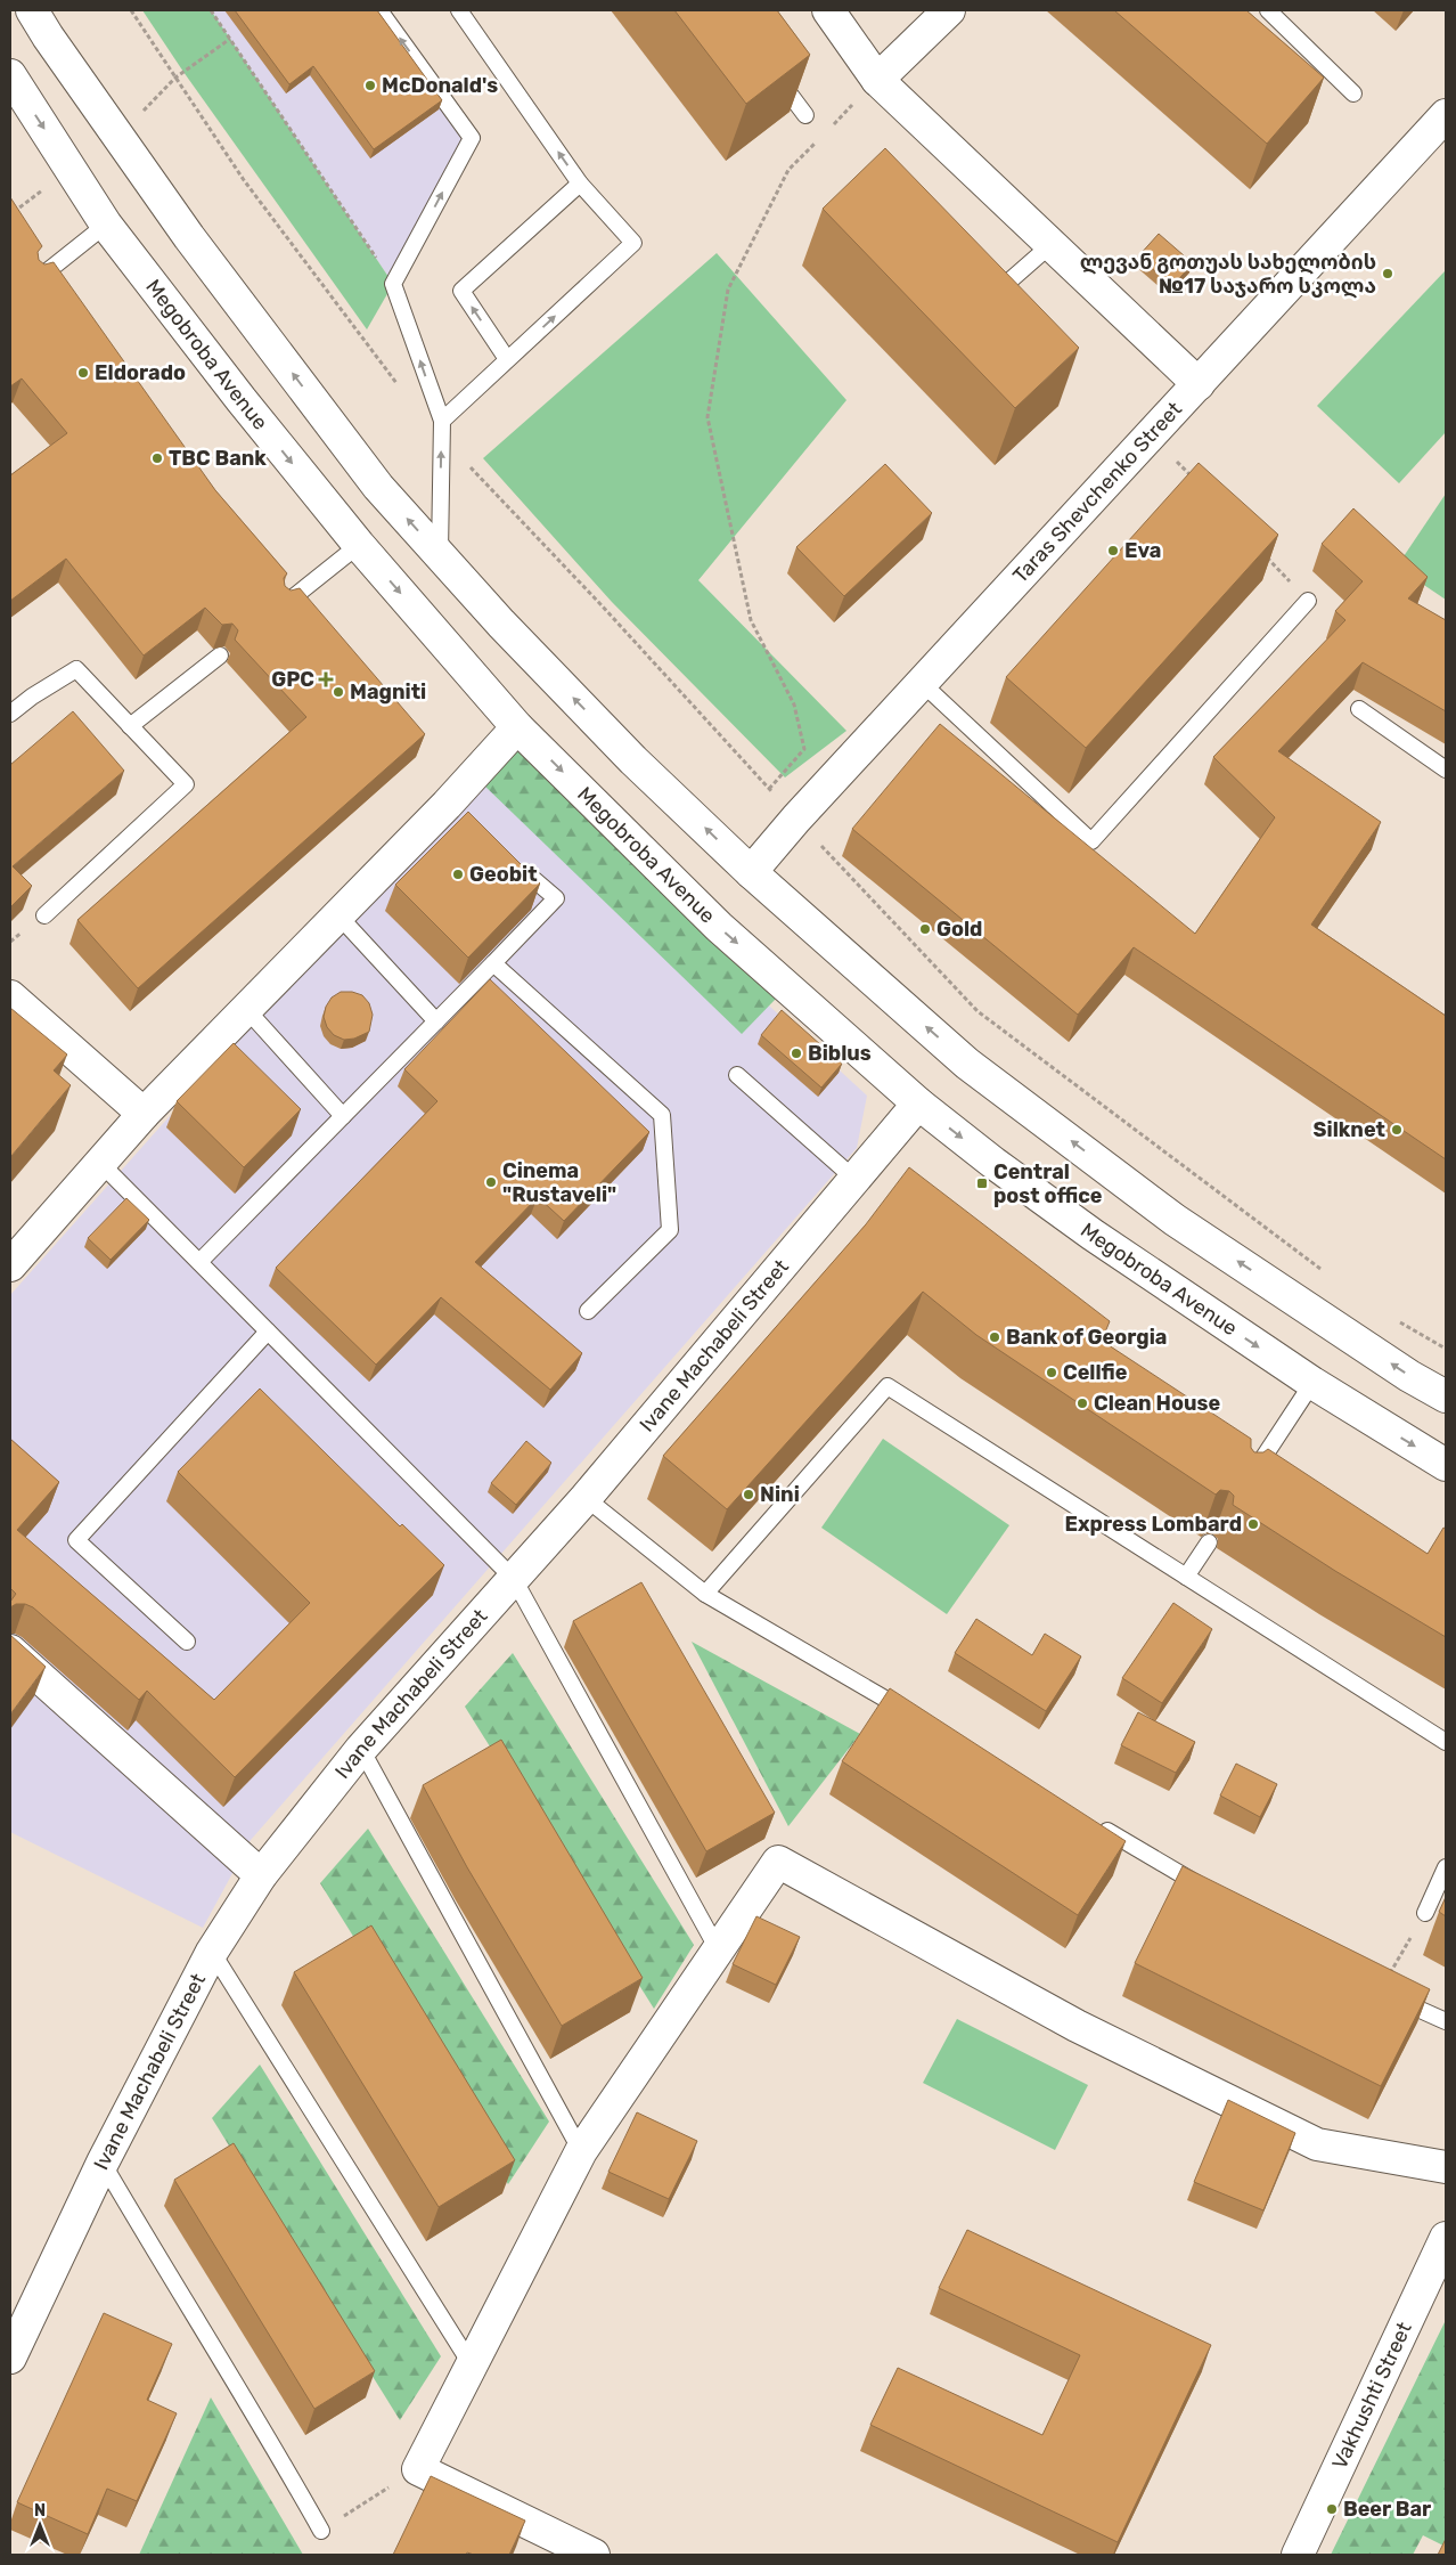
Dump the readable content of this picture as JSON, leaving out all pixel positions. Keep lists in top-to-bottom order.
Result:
{
  "streets": {
    "street": [
      "Megobroba Avenue",
      "Taras Shevchenko Street",
      "Ivane Machabeli Street",
      "Vakhushti Street"
    ]
  },
  "crossings": [
    ["Megobroba Avenue", "Ivane Machabeli Street"]
  ],
  "places": {
    "other": [
      "McDonald's",
      "ლევან გოთუას სახელობის №17 საჯარო სკოლა",
      "Eldorado",
      "TBC Bank",
      "Eva",
      "Magniti",
      "Geobit",
      "Gold",
      "Biblus",
      "Silknet",
      "Cinema \"Rustaveli\"",
      "Bank of Georgia",
      "Cellfie",
      "Clean House",
      "Nini",
      "Express Lombard",
      "Beer Bar"
    ],
    "health": ["GPC"],
    "transit": ["Central post office"]
  },
  "north": "top"
}
